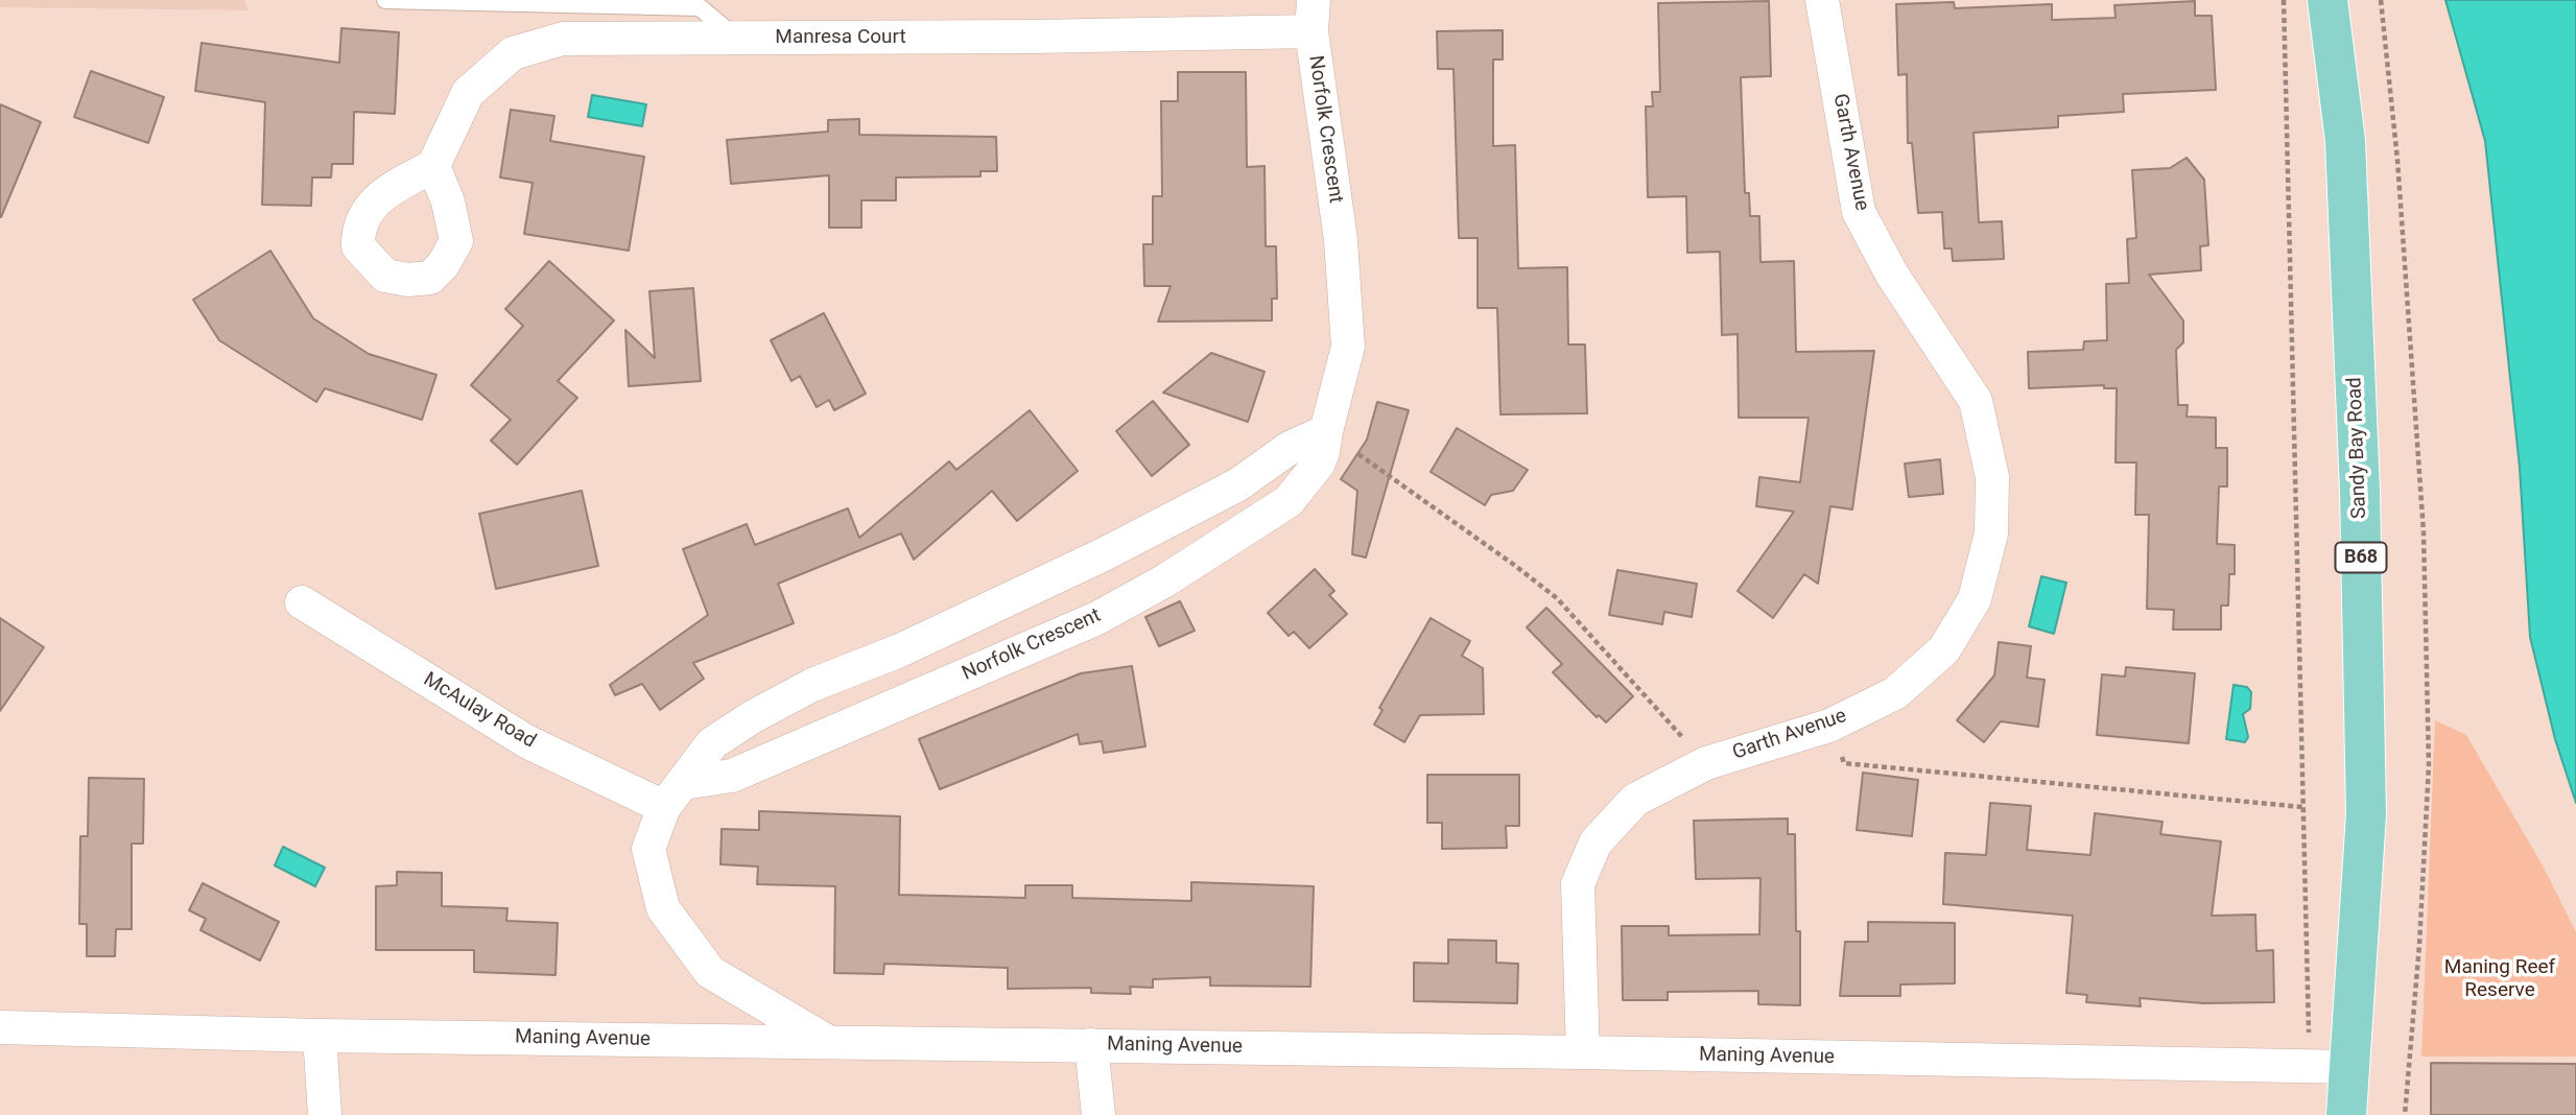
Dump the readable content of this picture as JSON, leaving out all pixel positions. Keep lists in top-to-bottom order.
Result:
{
  "streets": {
    "main road": ["Sandy Bay Road", "B68"],
    "street": [
      "Manresa Court",
      "Norfolk Crescent",
      "Garth Avenue",
      "McAulay Road",
      "Maning Avenue"
    ]
  },
  "crossings": [
    ["Manresa Court", "Norfolk Crescent"],
    ["Norfolk Crescent", "McAulay Road"],
    ["Garth Avenue", "Maning Avenue"],
    ["Sandy Bay Road", "Maning Avenue"]
  ],
  "parks": ["Maning Reef Reserve"]
}
